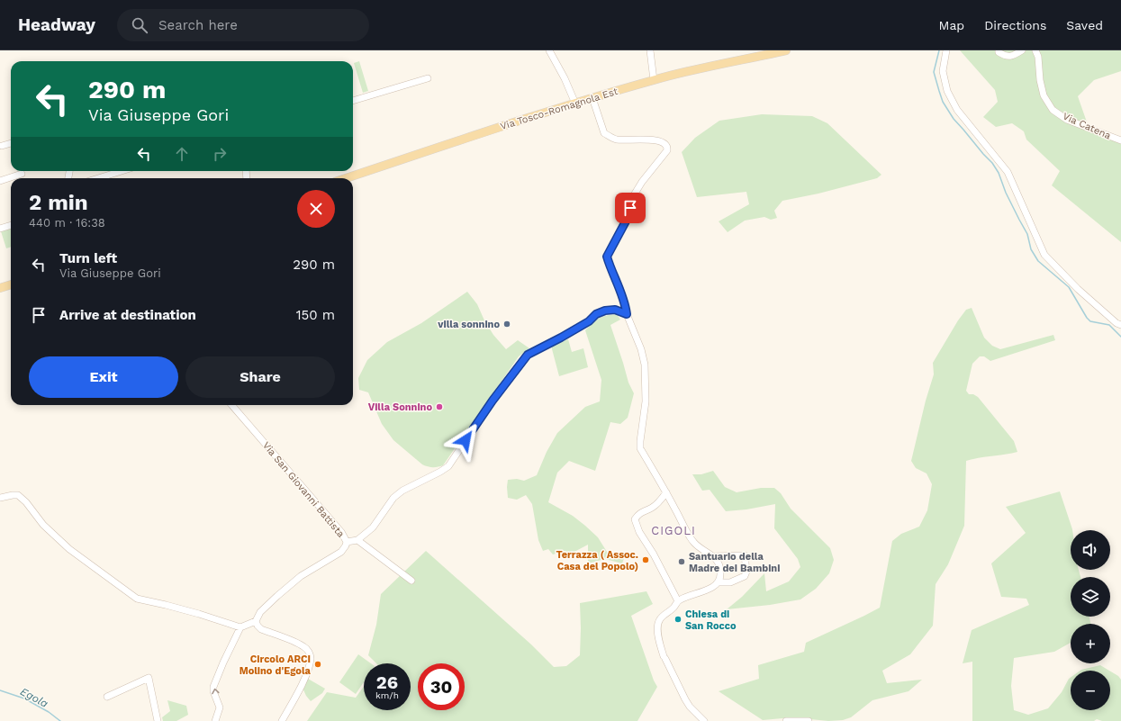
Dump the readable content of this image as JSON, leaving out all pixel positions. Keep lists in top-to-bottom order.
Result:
{
  "streets": {
    "main road": ["Via Tosco-Romagnola Est"],
    "street": ["Via Catena", "Via San Giovanni Battista"]
  },
  "districts": ["CIGOLI"],
  "water": ["Egola"],
  "places": [
    "villa sonnino",
    "Villa Sonnino",
    "Terrazza ( Assoc. Casa del Popolo)",
    "Santuario della Madre dei Bambini",
    "Chiesa di San Rocco",
    "Circolo ARCI Molino d'Egola"
  ],
  "page": {
    "header": "Headway",
    "search": "Search here",
    "nav": ["Map", "Directions", "Saved"],
    "turn": ["290 m", "Via Giuseppe Gori"],
    "heading": ["2 min", "440 m · 16:38"],
    "list": [
      {
        "name": "Turn left",
        "note": "Via Giuseppe Gori",
        "value": "290 m"
      },
      {
        "name": "Arrive at destination",
        "value": "150 m"
      }
    ],
    "buttons": ["Exit", "Share"],
    "map_buttons": ["+", "−"],
    "speed": "26 km/h",
    "limit": "30"
  }
}
